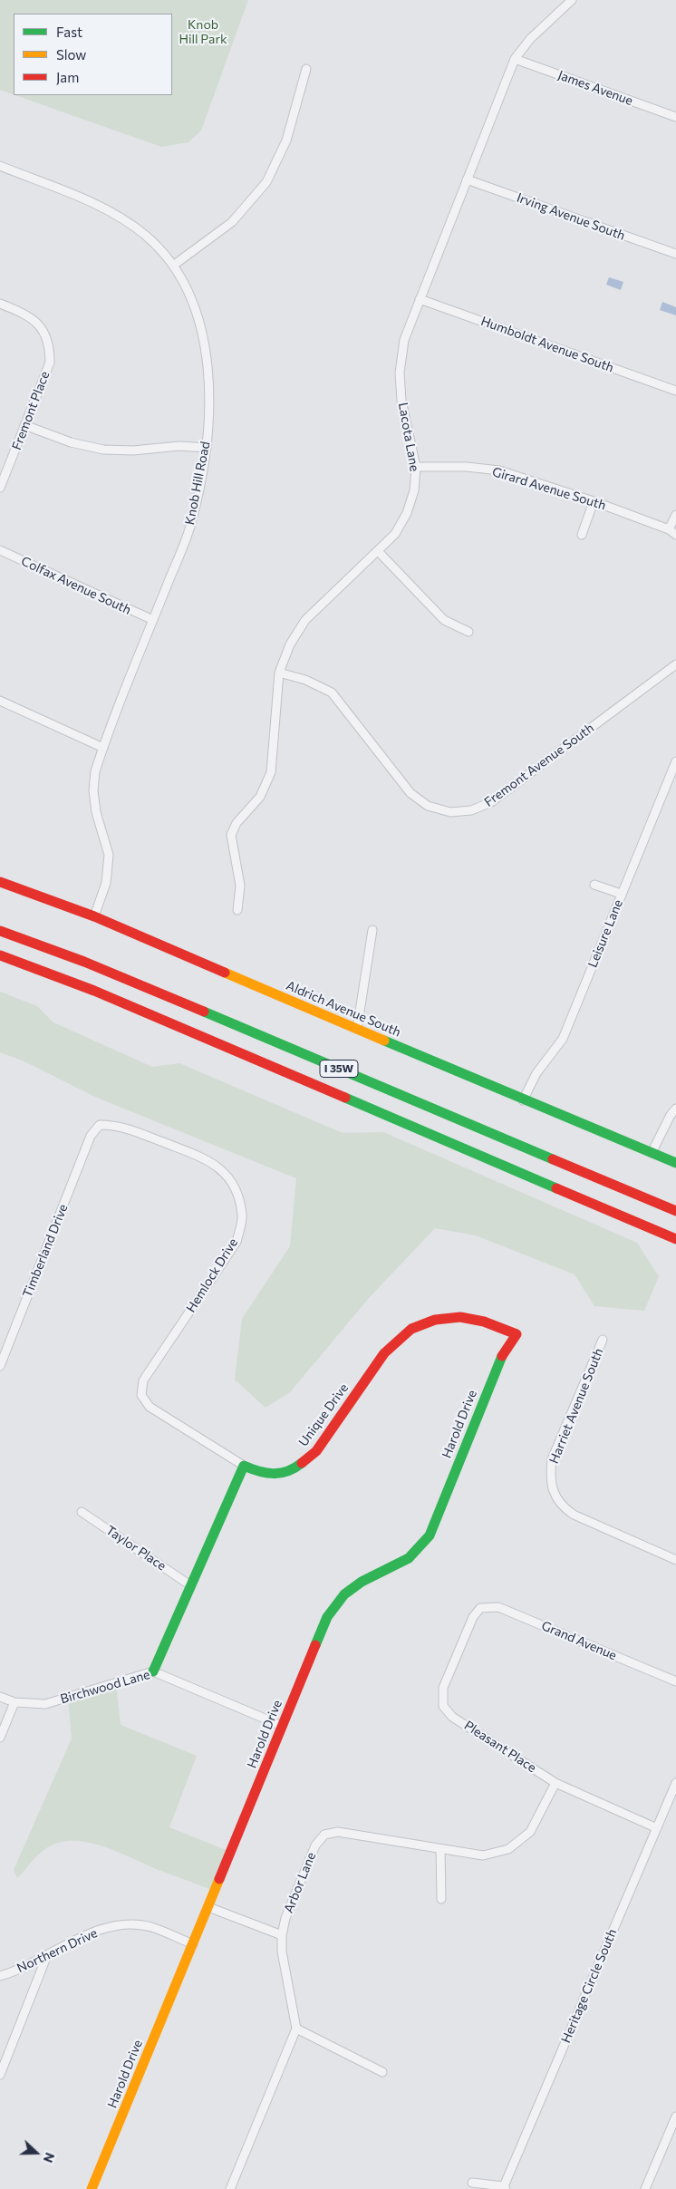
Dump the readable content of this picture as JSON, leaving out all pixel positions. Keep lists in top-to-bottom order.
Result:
{
  "streets": {
    "main road": [
      "Aldrich Avenue South",
      "I 35W",
      "Unique Drive",
      "Harold Drive"
    ],
    "street": [
      "James Avenue",
      "Irving Avenue South",
      "Humboldt Avenue South",
      "Fremont Place",
      "Lacota Lane",
      "Knob Hill Road",
      "Girard Avenue South",
      "Colfax Avenue South",
      "Fremont Avenue South",
      "Leisure Lane",
      "Timberland Drive",
      "Hemlock Drive",
      "Harriet Avenue South",
      "Taylor Place",
      "Grand Avenue",
      "Birchwood Lane",
      "Pleasant Place",
      "Arbor Lane",
      "Northern Drive",
      "Heritage Circle South"
    ]
  },
  "crossings": [
    ["James Avenue", "Lacota Lane"],
    ["Irving Avenue South", "Lacota Lane"],
    ["Humboldt Avenue South", "Lacota Lane"],
    ["Lacota Lane", "Girard Avenue South"],
    ["Lacota Lane", "Fremont Avenue South"],
    ["Knob Hill Road", "Colfax Avenue South"],
    ["Knob Hill Road", "Aldrich Avenue South"],
    ["Leisure Lane", "Aldrich Avenue South"],
    ["Timberland Drive", "Hemlock Drive"],
    ["Hemlock Drive", "Unique Drive"],
    ["Unique Drive", "Harold Drive"],
    ["Harold Drive", "Birchwood Lane"],
    ["Harold Drive", "Northern Drive"],
    ["Grand Avenue", "Pleasant Place"],
    ["Pleasant Place", "Arbor Lane"],
    ["Pleasant Place", "Heritage Circle South"]
  ],
  "parks": ["Knob Hill Park"],
  "legend": ["Fast", "Slow", "Jam"],
  "north": "right"
}
